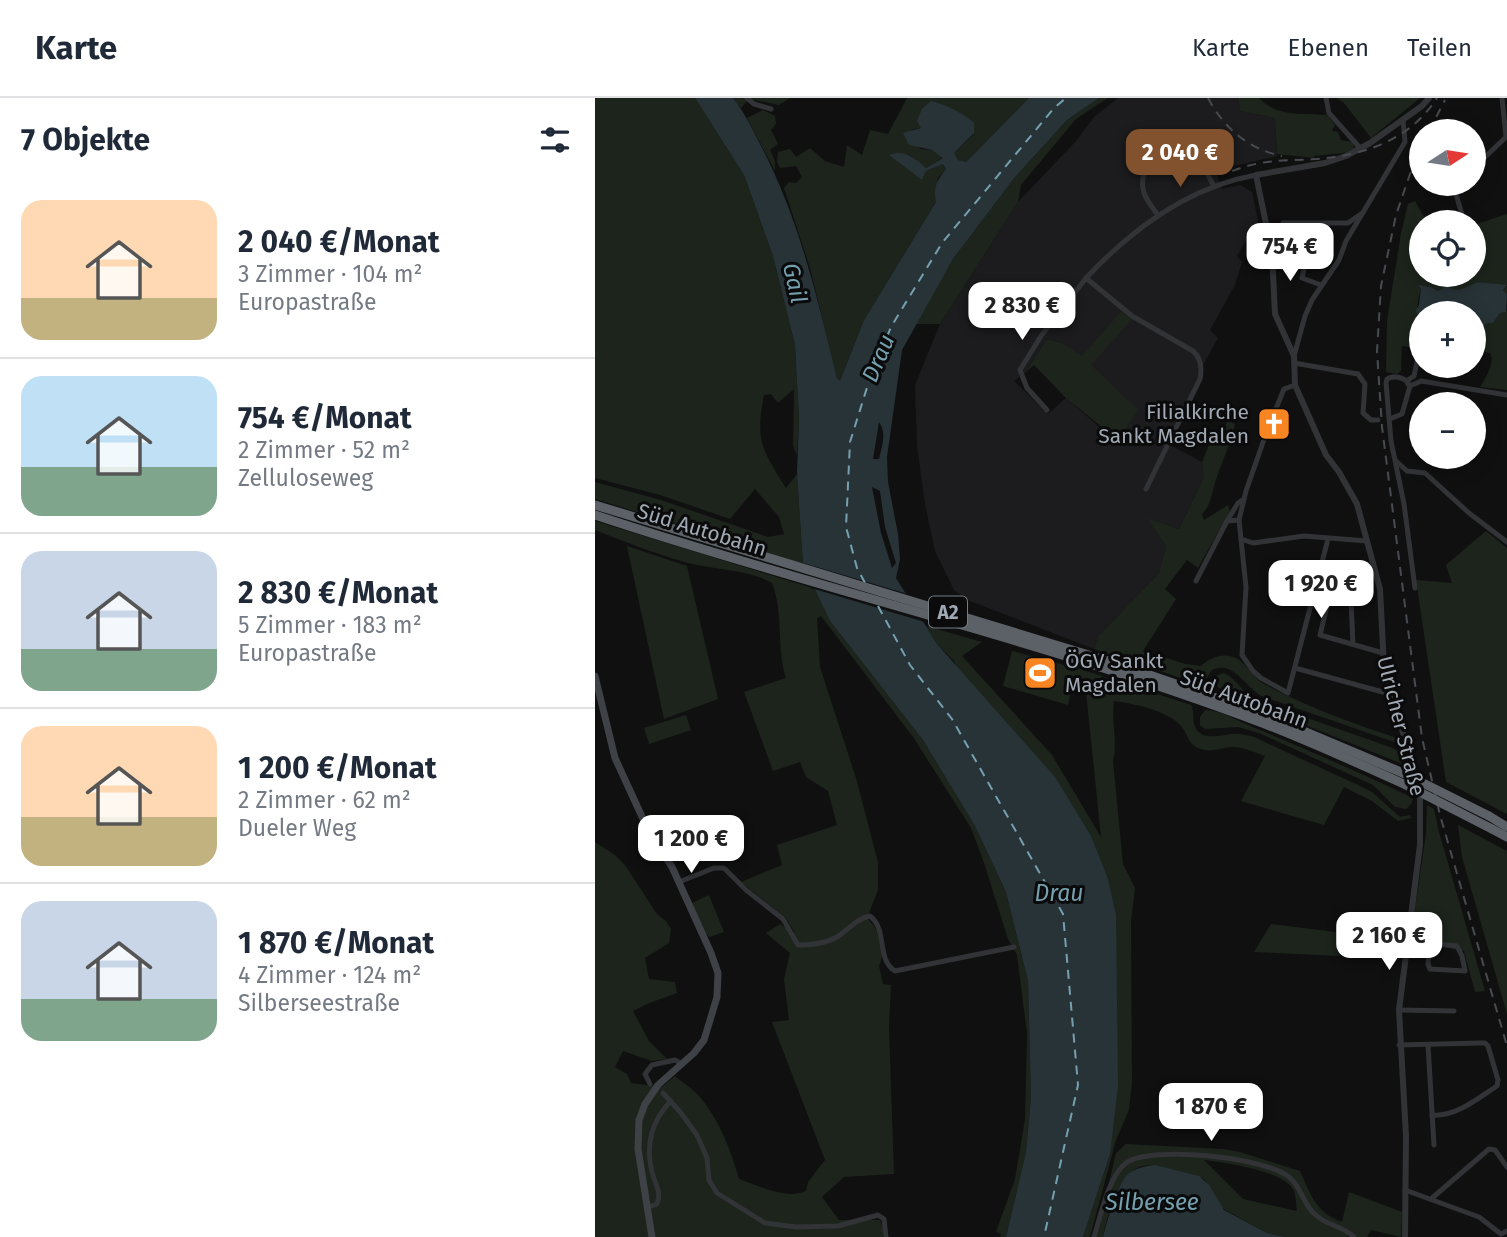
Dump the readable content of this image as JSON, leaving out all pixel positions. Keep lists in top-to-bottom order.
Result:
{
  "streets": {
    "highway": ["Süd Autobahn", "A2"],
    "street": ["Ulricher Straße"]
  },
  "water": ["Gail", "Drau", "Silbersee"],
  "places": {
    "church": ["Filialkirche Sankt Magdalen"],
    "sports": ["ÖGV Sankt Magdalen"]
  },
  "north": "right",
  "page": {
    "header": "Karte",
    "nav": ["Karte", "Ebenen", "Teilen"],
    "heading": "7 Objekte",
    "map_buttons": ["+", "−"],
    "price": [
      "2 040 €",
      "754 €",
      "2 830 €",
      "1 920 €",
      "1 200 €",
      "2 160 €",
      "1 870 €"
    ],
    "list": [
      {
        "name": "2 040 €/Monat",
        "note": "3 Zimmer · 104 m² · Europastraße"
      },
      {
        "name": "754 €/Monat",
        "note": "2 Zimmer · 52 m² · Zelluloseweg"
      },
      {
        "name": "2 830 €/Monat",
        "note": "5 Zimmer · 183 m² · Europastraße"
      },
      {
        "name": "1 200 €/Monat",
        "note": "2 Zimmer · 62 m² · Dueler Weg"
      },
      {
        "name": "1 870 €/Monat",
        "note": "4 Zimmer · 124 m² · Silberseestraße"
      }
    ]
  }
}
